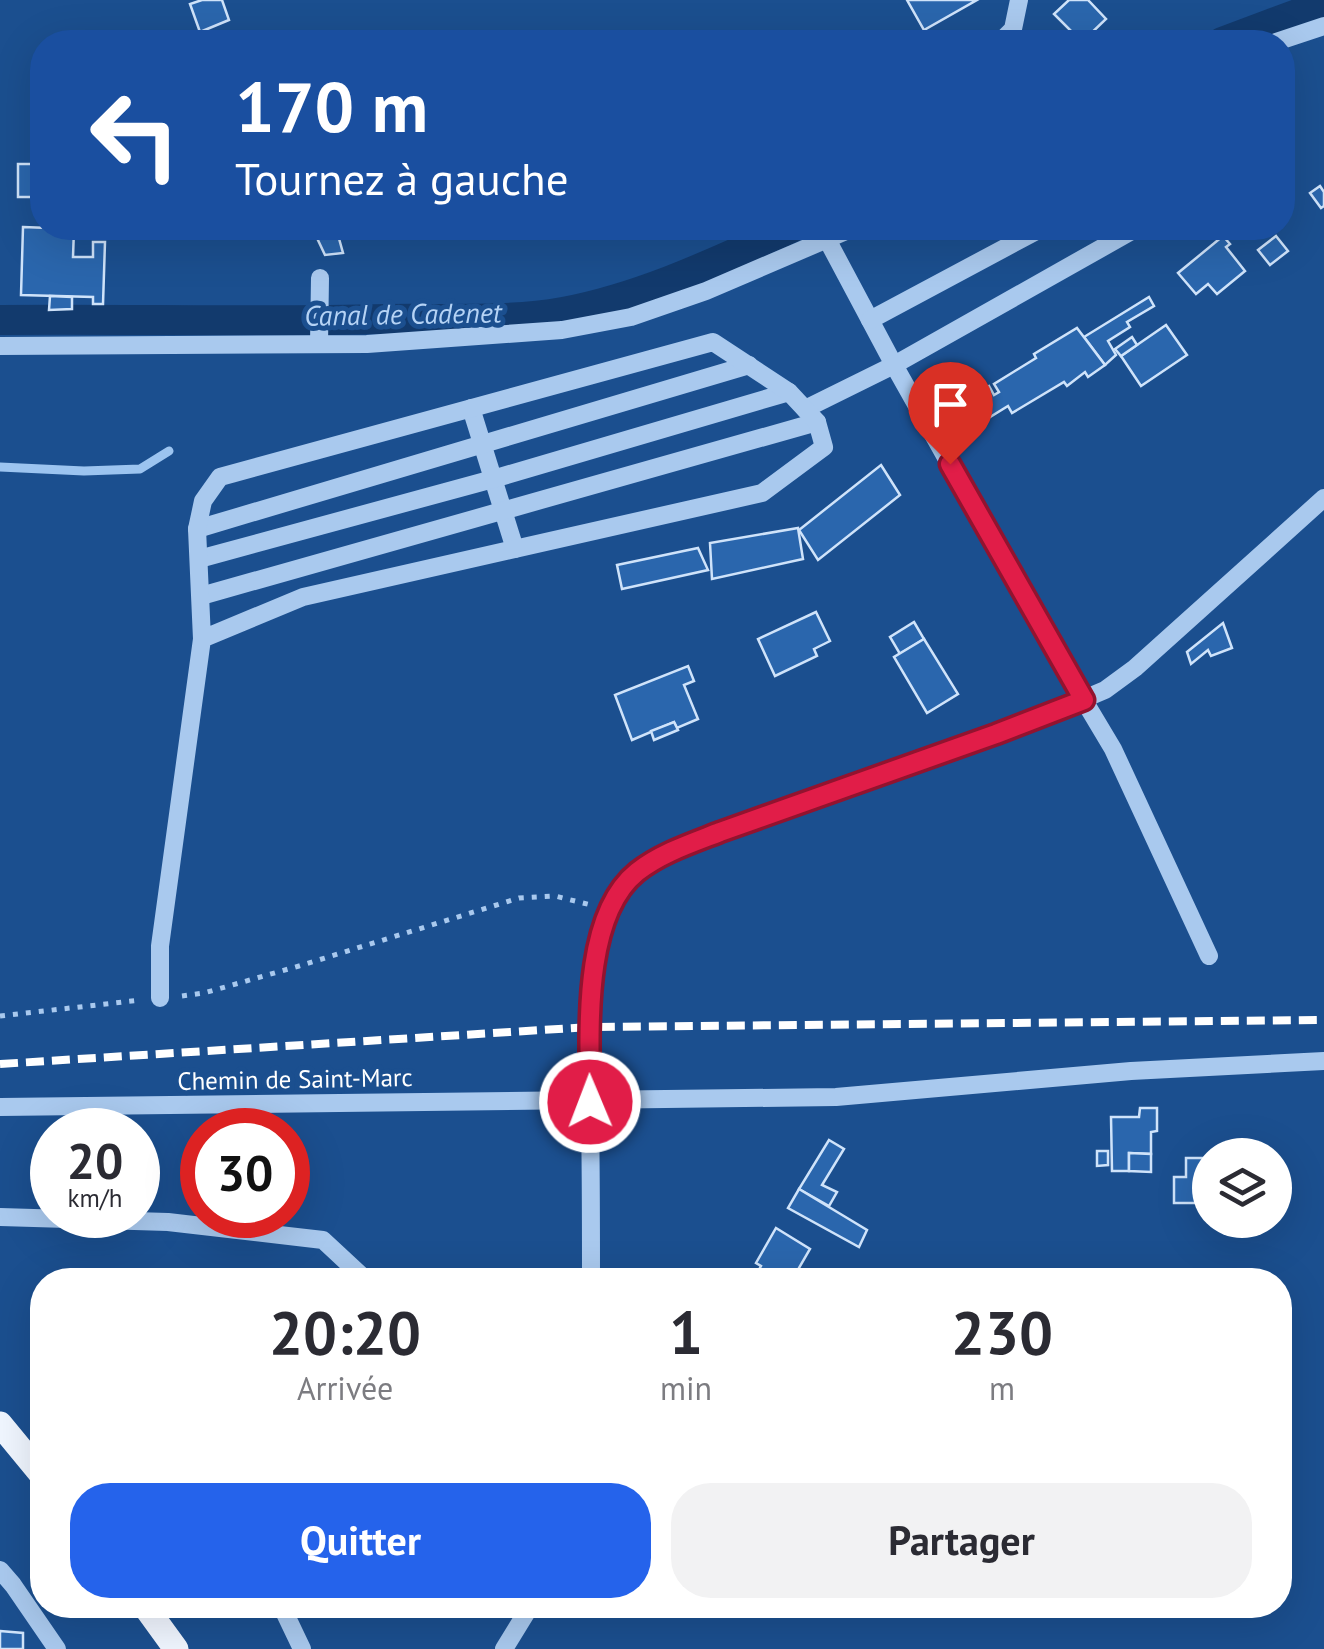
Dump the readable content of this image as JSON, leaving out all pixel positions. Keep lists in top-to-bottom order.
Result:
{
  "streets": {
    "street": ["Chemin de Saint-Marc"]
  },
  "water": ["Canal de Cadenet"],
  "page": {
    "turn": ["170 m", "Tournez à gauche"],
    "speed": "20 km/h",
    "limit": "30",
    "eta": [
      "20:20",
      "Arrivée",
      "1",
      "min",
      "230",
      "m"
    ],
    "buttons": ["Quitter", "Partager"]
  }
}
